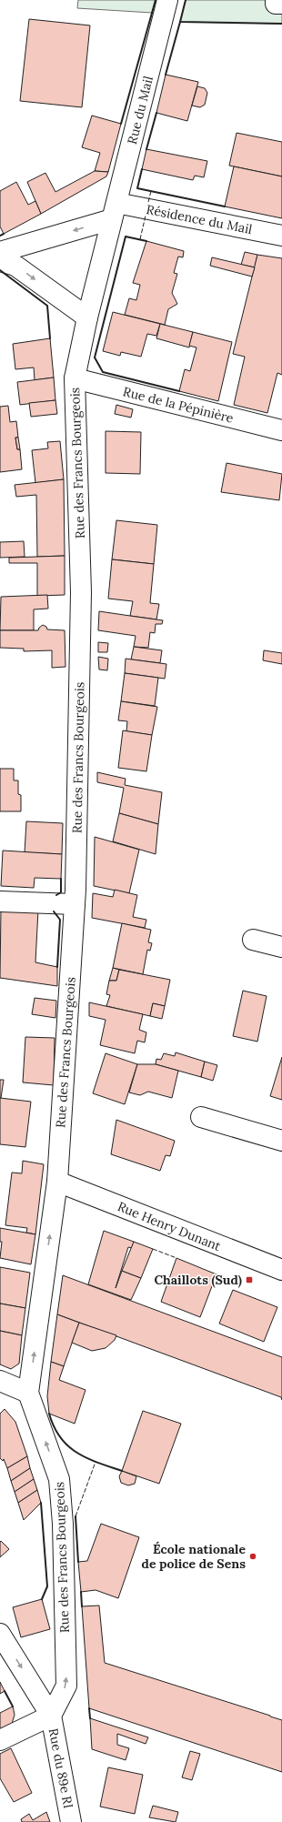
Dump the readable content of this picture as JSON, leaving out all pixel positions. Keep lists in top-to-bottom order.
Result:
{
  "streets": {
    "street": [
      "Rue du Mail",
      "Résidence du Mail",
      "Rue de la Pépinière",
      "Rue des Francs Bourgeois",
      "Rue Henry Dunant",
      "Rue du 89e RI"
    ]
  },
  "crossings": [
    ["Rue du Mail", "Résidence du Mail"],
    ["Rue du Mail", "Rue de la Pépinière"],
    ["Rue du Mail", "Rue des Francs Bourgeois"],
    ["Rue de la Pépinière", "Rue des Francs Bourgeois"],
    ["Rue des Francs Bourgeois", "Rue Henry Dunant"],
    ["Rue des Francs Bourgeois", "Rue du 89e RI"]
  ],
  "one_way": ["Rue des Francs Bourgeois"],
  "places": {
    "transit": ["Chaillots (Sud)"],
    "other": ["École nationale de police de Sens"]
  }
}
